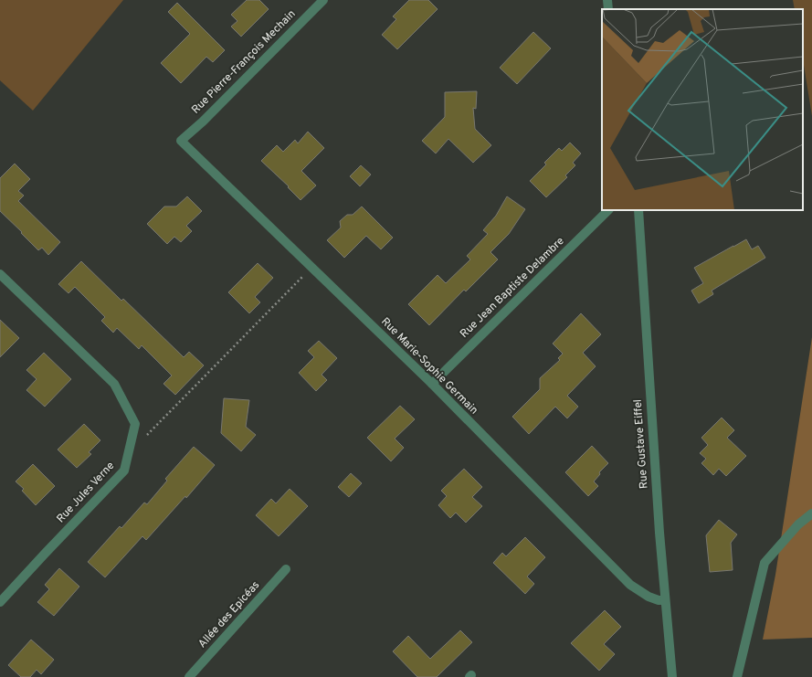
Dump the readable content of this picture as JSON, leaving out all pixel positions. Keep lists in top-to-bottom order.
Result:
{
  "streets": {
    "street": [
      "Rue Pierre-François Mechain",
      "Rue Jean Baptiste Delambre",
      "Rue Marie-Sophie Germain",
      "Rue Gustave Eiffel",
      "Rue Jules Verne",
      "Allée des Epicéas"
    ]
  },
  "crossings": [
    ["Rue Pierre-François Mechain", "Rue Marie-Sophie Germain"],
    ["Rue Jean Baptiste Delambre", "Rue Marie-Sophie Germain"],
    ["Rue Marie-Sophie Germain", "Rue Gustave Eiffel"]
  ]
}
